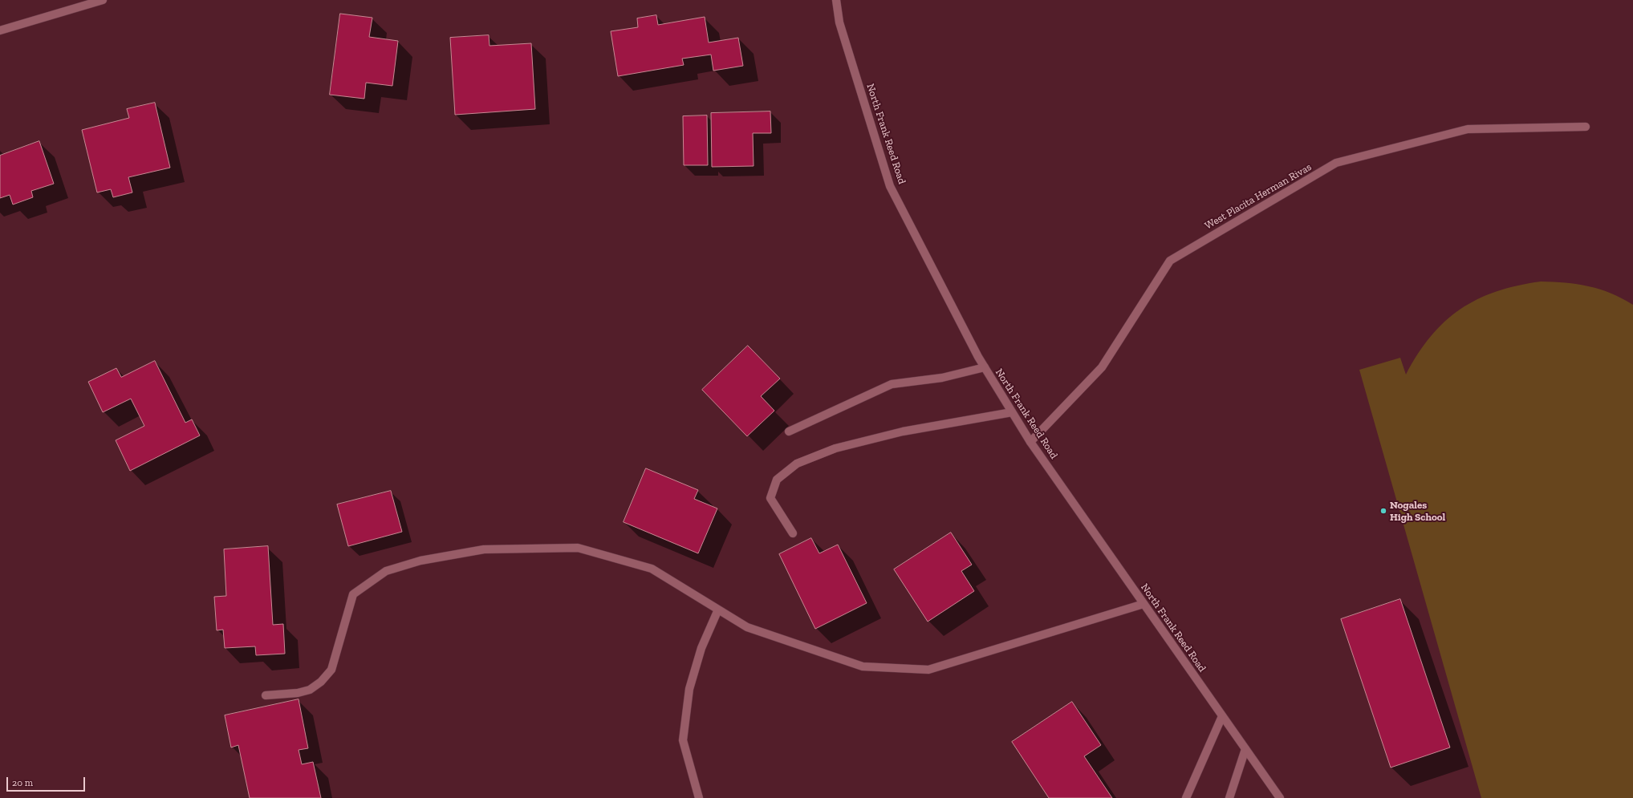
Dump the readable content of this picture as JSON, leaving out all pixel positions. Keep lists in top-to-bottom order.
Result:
{
  "streets": {
    "street": ["North Frank Reed Road", "West Placita Herman Rivas"]
  },
  "crossings": [
    ["North Frank Reed Road", "West Placita Herman Rivas"]
  ],
  "places": ["Nogales High School"],
  "scale_bar": "20 m"
}
